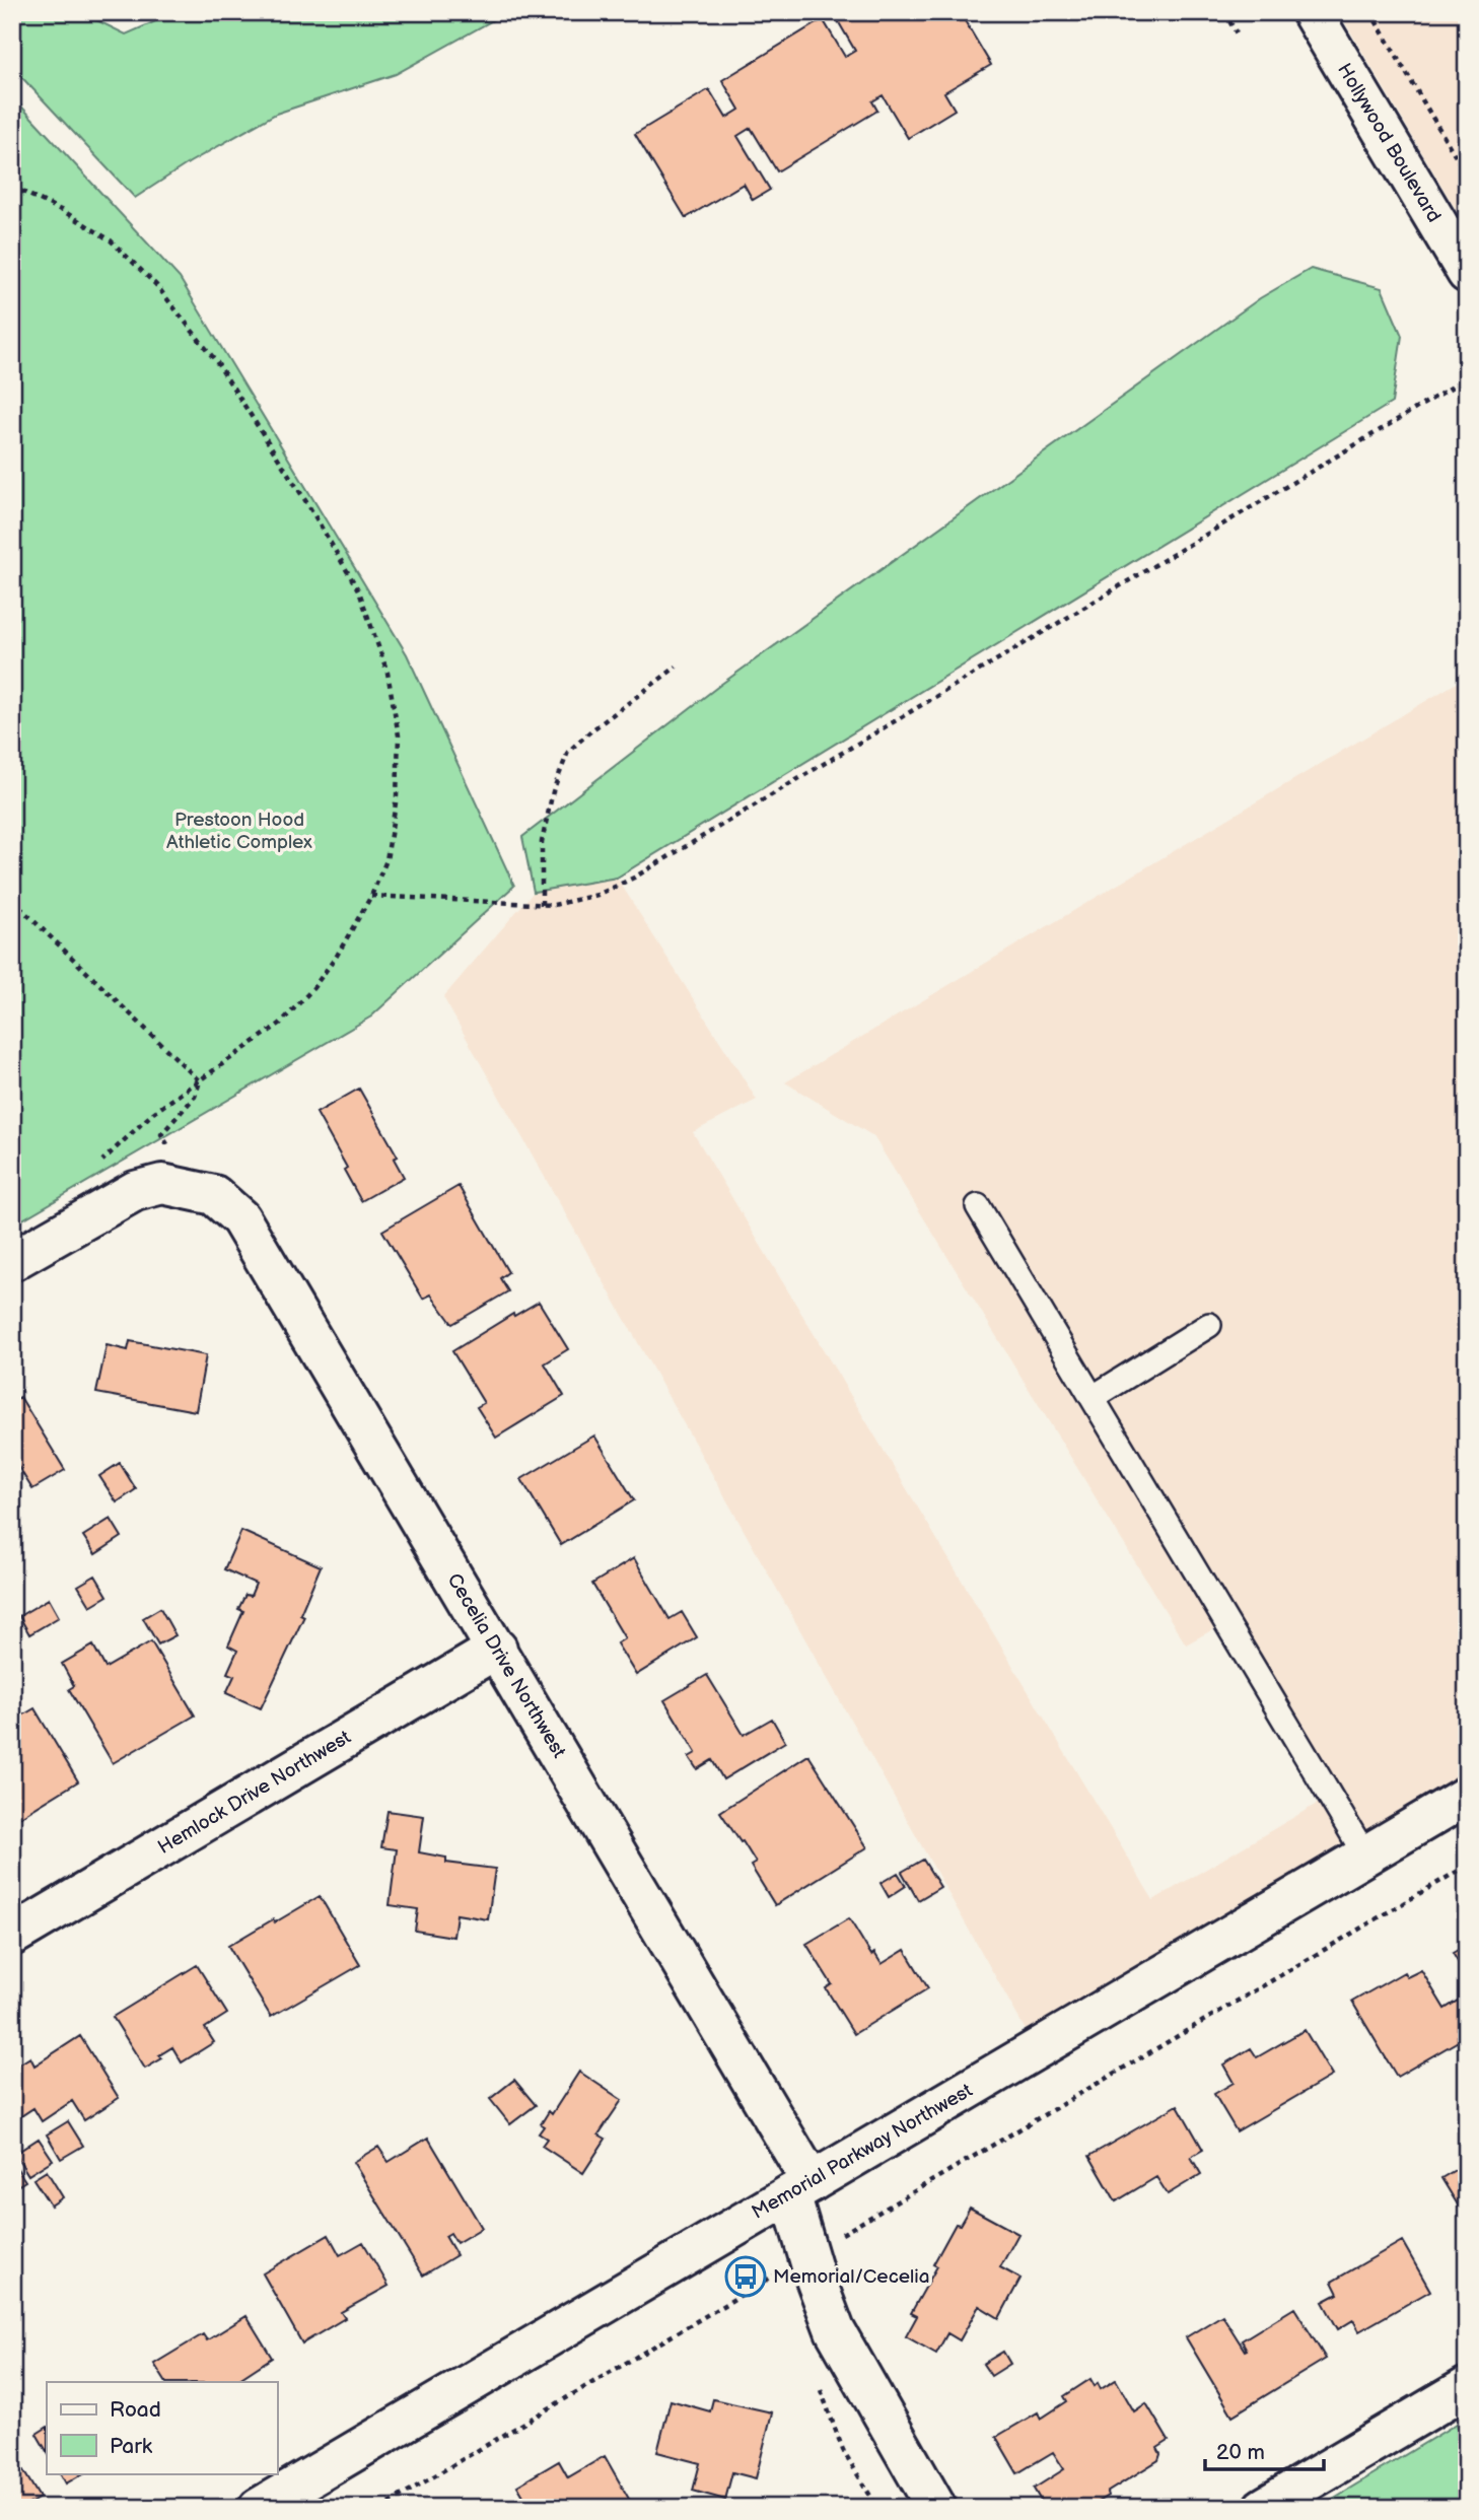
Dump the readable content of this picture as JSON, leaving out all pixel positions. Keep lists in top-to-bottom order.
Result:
{
  "streets": {
    "street": [
      "Hollywood Boulevard",
      "Cecelia Drive Northwest",
      "Hemlock Drive Northwest",
      "Memorial Parkway Northwest"
    ]
  },
  "crossings": [
    ["Cecelia Drive Northwest", "Hemlock Drive Northwest"],
    ["Cecelia Drive Northwest", "Memorial Parkway Northwest"]
  ],
  "parks": ["Prestoon Hood Athletic Complex"],
  "places": {
    "bus stop": ["Memorial/Cecelia"]
  },
  "legend": ["Road", "Park"],
  "scale_bar": "20 m"
}
